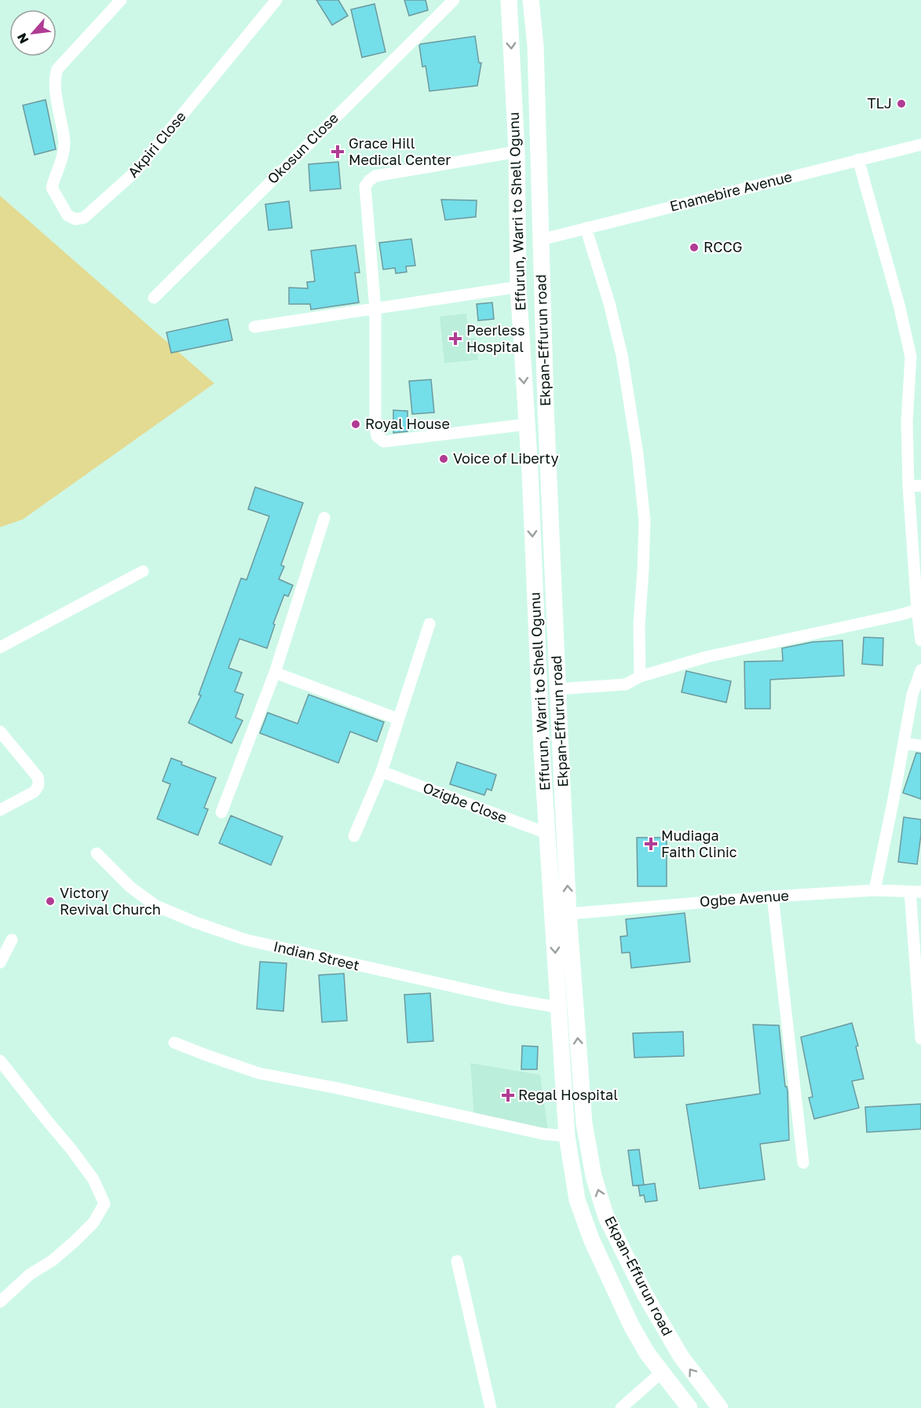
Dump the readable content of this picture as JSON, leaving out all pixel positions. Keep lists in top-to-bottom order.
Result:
{
  "streets": {
    "main road": ["Effurun, Warri to Shell Ogunu", "Ekpan-Effurun road"],
    "street": [
      "Akpiri Close",
      "Okosun Close",
      "Enamebire Avenue",
      "Ozigbe Close",
      "Ogbe Avenue",
      "Indian Street"
    ]
  },
  "crossings": [
    ["Enamebire Avenue", "Ekpan-Effurun road"],
    ["Effurun, Warri to Shell Ogunu", "Ozigbe Close"],
    ["Effurun, Warri to Shell Ogunu", "Indian Street"],
    ["Ekpan-Effurun road", "Ogbe Avenue"]
  ],
  "one_way": ["Effurun, Warri to Shell Ogunu", "Ekpan-Effurun road"],
  "places": {
    "other": [
      "TLJ",
      "RCCG",
      "Royal House",
      "Voice of Liberty",
      "Victory Revival Church"
    ],
    "health": [
      "Grace Hill Medical Center",
      "Peerless Hospital",
      "Mudiaga Faith Clinic",
      "Regal Hospital"
    ]
  },
  "north": "bottom left"
}
